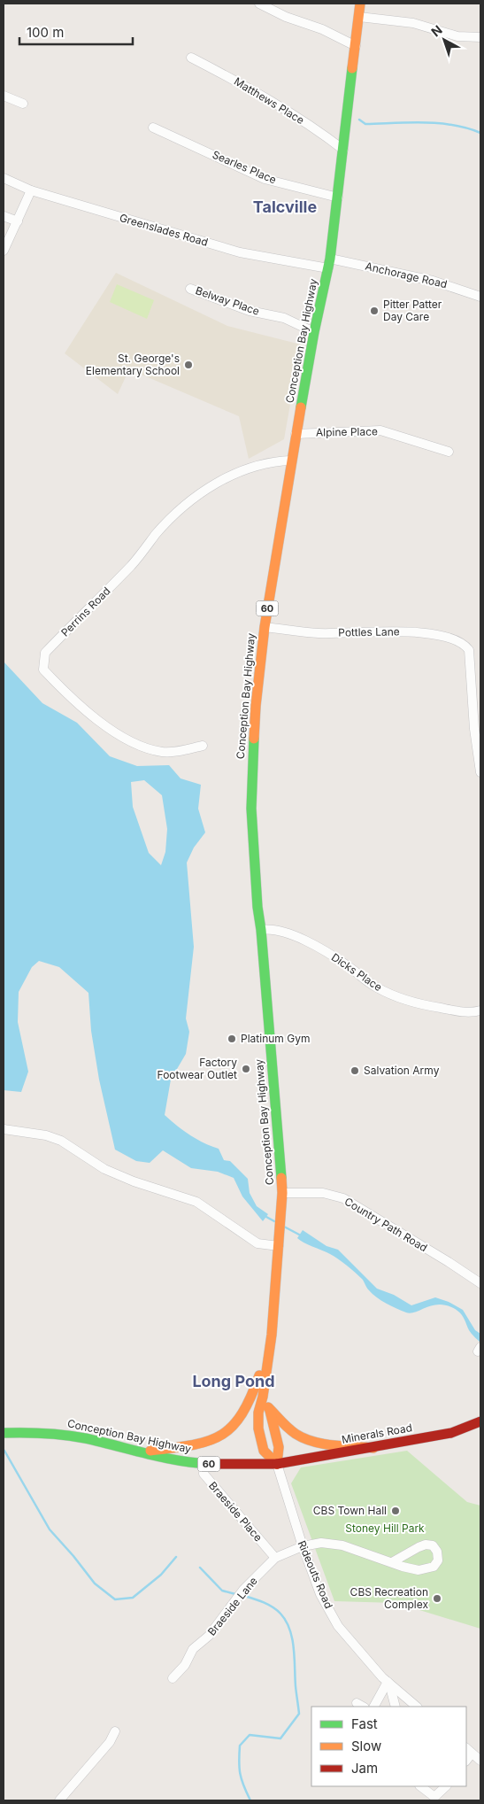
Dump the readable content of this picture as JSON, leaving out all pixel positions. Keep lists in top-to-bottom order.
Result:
{
  "streets": {
    "main road": ["Conception Bay Highway", "60", "Minerals Road"],
    "street": [
      "Matthews Place",
      "Searles Place",
      "Greenslades Road",
      "Anchorage Road",
      "Belway Place",
      "Alpine Place",
      "Perrins Road",
      "Pottles Lane",
      "Dicks Place",
      "Country Path Road",
      "Braeside Place",
      "Rideouts Road",
      "Braeside Lane"
    ]
  },
  "crossings": [
    ["Matthews Place", "Conception Bay Highway"],
    ["Searles Place", "Conception Bay Highway"],
    ["Greenslades Road", "Anchorage Road"],
    ["Greenslades Road", "Conception Bay Highway"],
    ["Anchorage Road", "Conception Bay Highway"],
    ["Belway Place", "Conception Bay Highway"],
    ["Conception Bay Highway", "Alpine Place"],
    ["Conception Bay Highway", "Perrins Road"],
    ["Conception Bay Highway", "Pottles Lane"],
    ["Conception Bay Highway", "Dicks Place"],
    ["Conception Bay Highway", "Country Path Road"],
    ["Conception Bay Highway", "Minerals Road"],
    ["Conception Bay Highway", "Braeside Place"],
    ["Conception Bay Highway", "Rideouts Road"],
    ["Minerals Road", "Rideouts Road"],
    ["Braeside Place", "Braeside Lane"],
    ["Rideouts Road", "Braeside Lane"]
  ],
  "districts": ["Talcville", "Long Pond"],
  "parks": ["Stoney Hill Park"],
  "places": [
    "Pitter Patter Day Care",
    "St. George's Elementary School",
    "Platinum Gym",
    "Factory Footwear Outlet",
    "Salvation Army",
    "CBS Town Hall",
    "CBS Recreation Complex"
  ],
  "legend": ["Fast", "Slow", "Jam"],
  "scale_bar": "100 m",
  "north": "top left"
}
